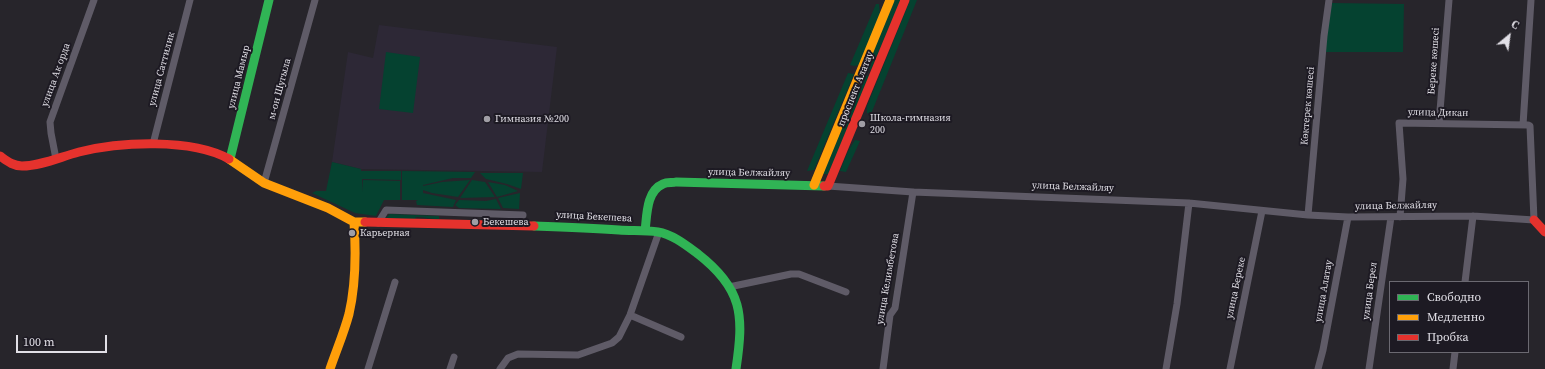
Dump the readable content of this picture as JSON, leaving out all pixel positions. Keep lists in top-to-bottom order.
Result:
{
  "streets": {
    "main road": [
      "улица Мамыр",
      "проспект Алатау",
      "улица Белжайляу",
      "улица Бекешева"
    ],
    "street": [
      "Береке көшесі",
      "улица Саттилик",
      "улица Ак орда",
      "м-он Шугыла",
      "Көктерек көшесі",
      "улица Дикан",
      "улица Келимбетова",
      "улица Береке",
      "улица Алатау",
      "улица Берел"
    ]
  },
  "crossings": [
    ["Береке көшесі", "улица Дикан"],
    ["проспект Алатау", "улица Белжайляу"],
    ["Көктерек көшесі", "улица Белжайляу"],
    ["улица Дикан", "улица Белжайляу"],
    ["улица Белжайляу", "улица Бекешева"],
    ["улица Белжайляу", "улица Келимбетова"],
    ["улица Белжайляу", "улица Береке"],
    ["улица Белжайляу", "улица Алатау"],
    ["улица Белжайляу", "улица Берел"]
  ],
  "places": [
    "Гимназия №200",
    "Школа-гимназия 200",
    "Бекешева",
    "Карьерная"
  ],
  "legend": ["Свободно", "Медленно", "Пробка"],
  "scale_bar": "100 m",
  "north": "top right"
}
